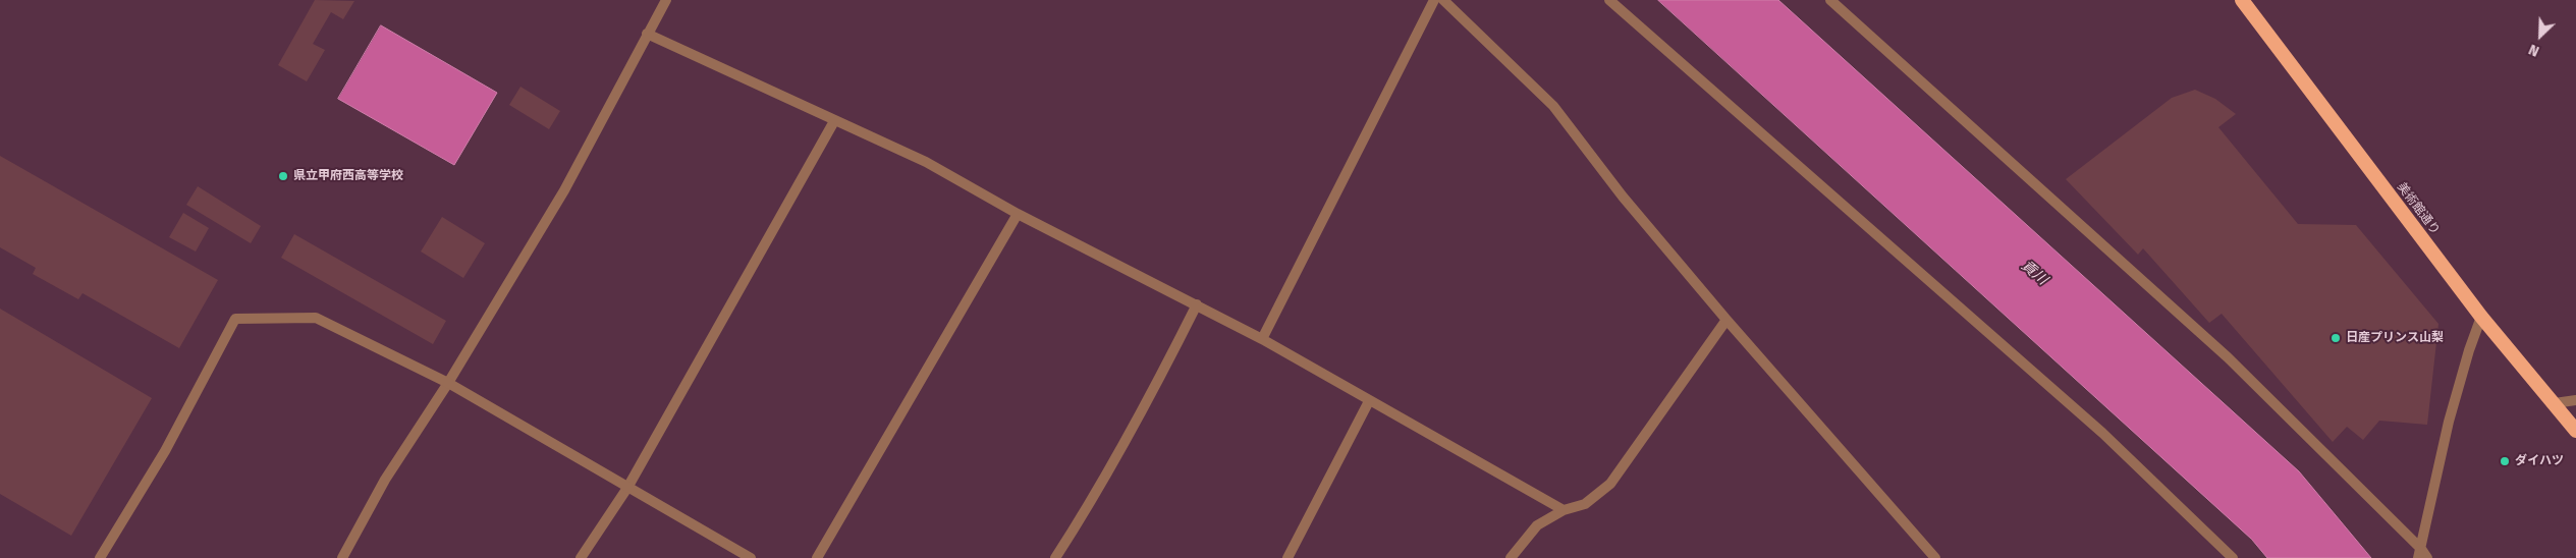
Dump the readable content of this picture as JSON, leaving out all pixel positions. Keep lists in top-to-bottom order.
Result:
{
  "streets": {
    "highway": ["美術館通り"]
  },
  "water": ["貢川"],
  "places": ["県立甲府西高等学校", "日産プリンス山梨", "ダイハツ"],
  "north": "bottom left"
}
